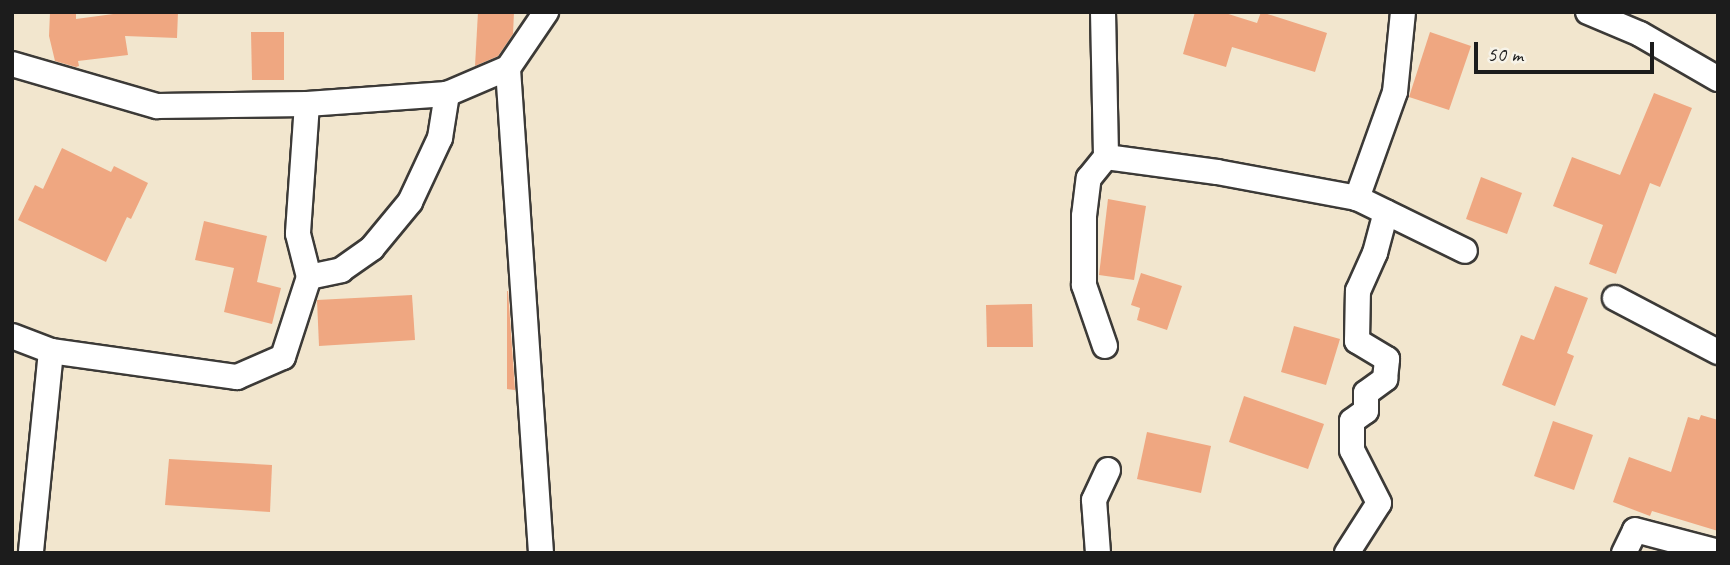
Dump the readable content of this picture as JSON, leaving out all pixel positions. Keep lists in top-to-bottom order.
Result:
{
  "scale_bar": "50 m"
}
